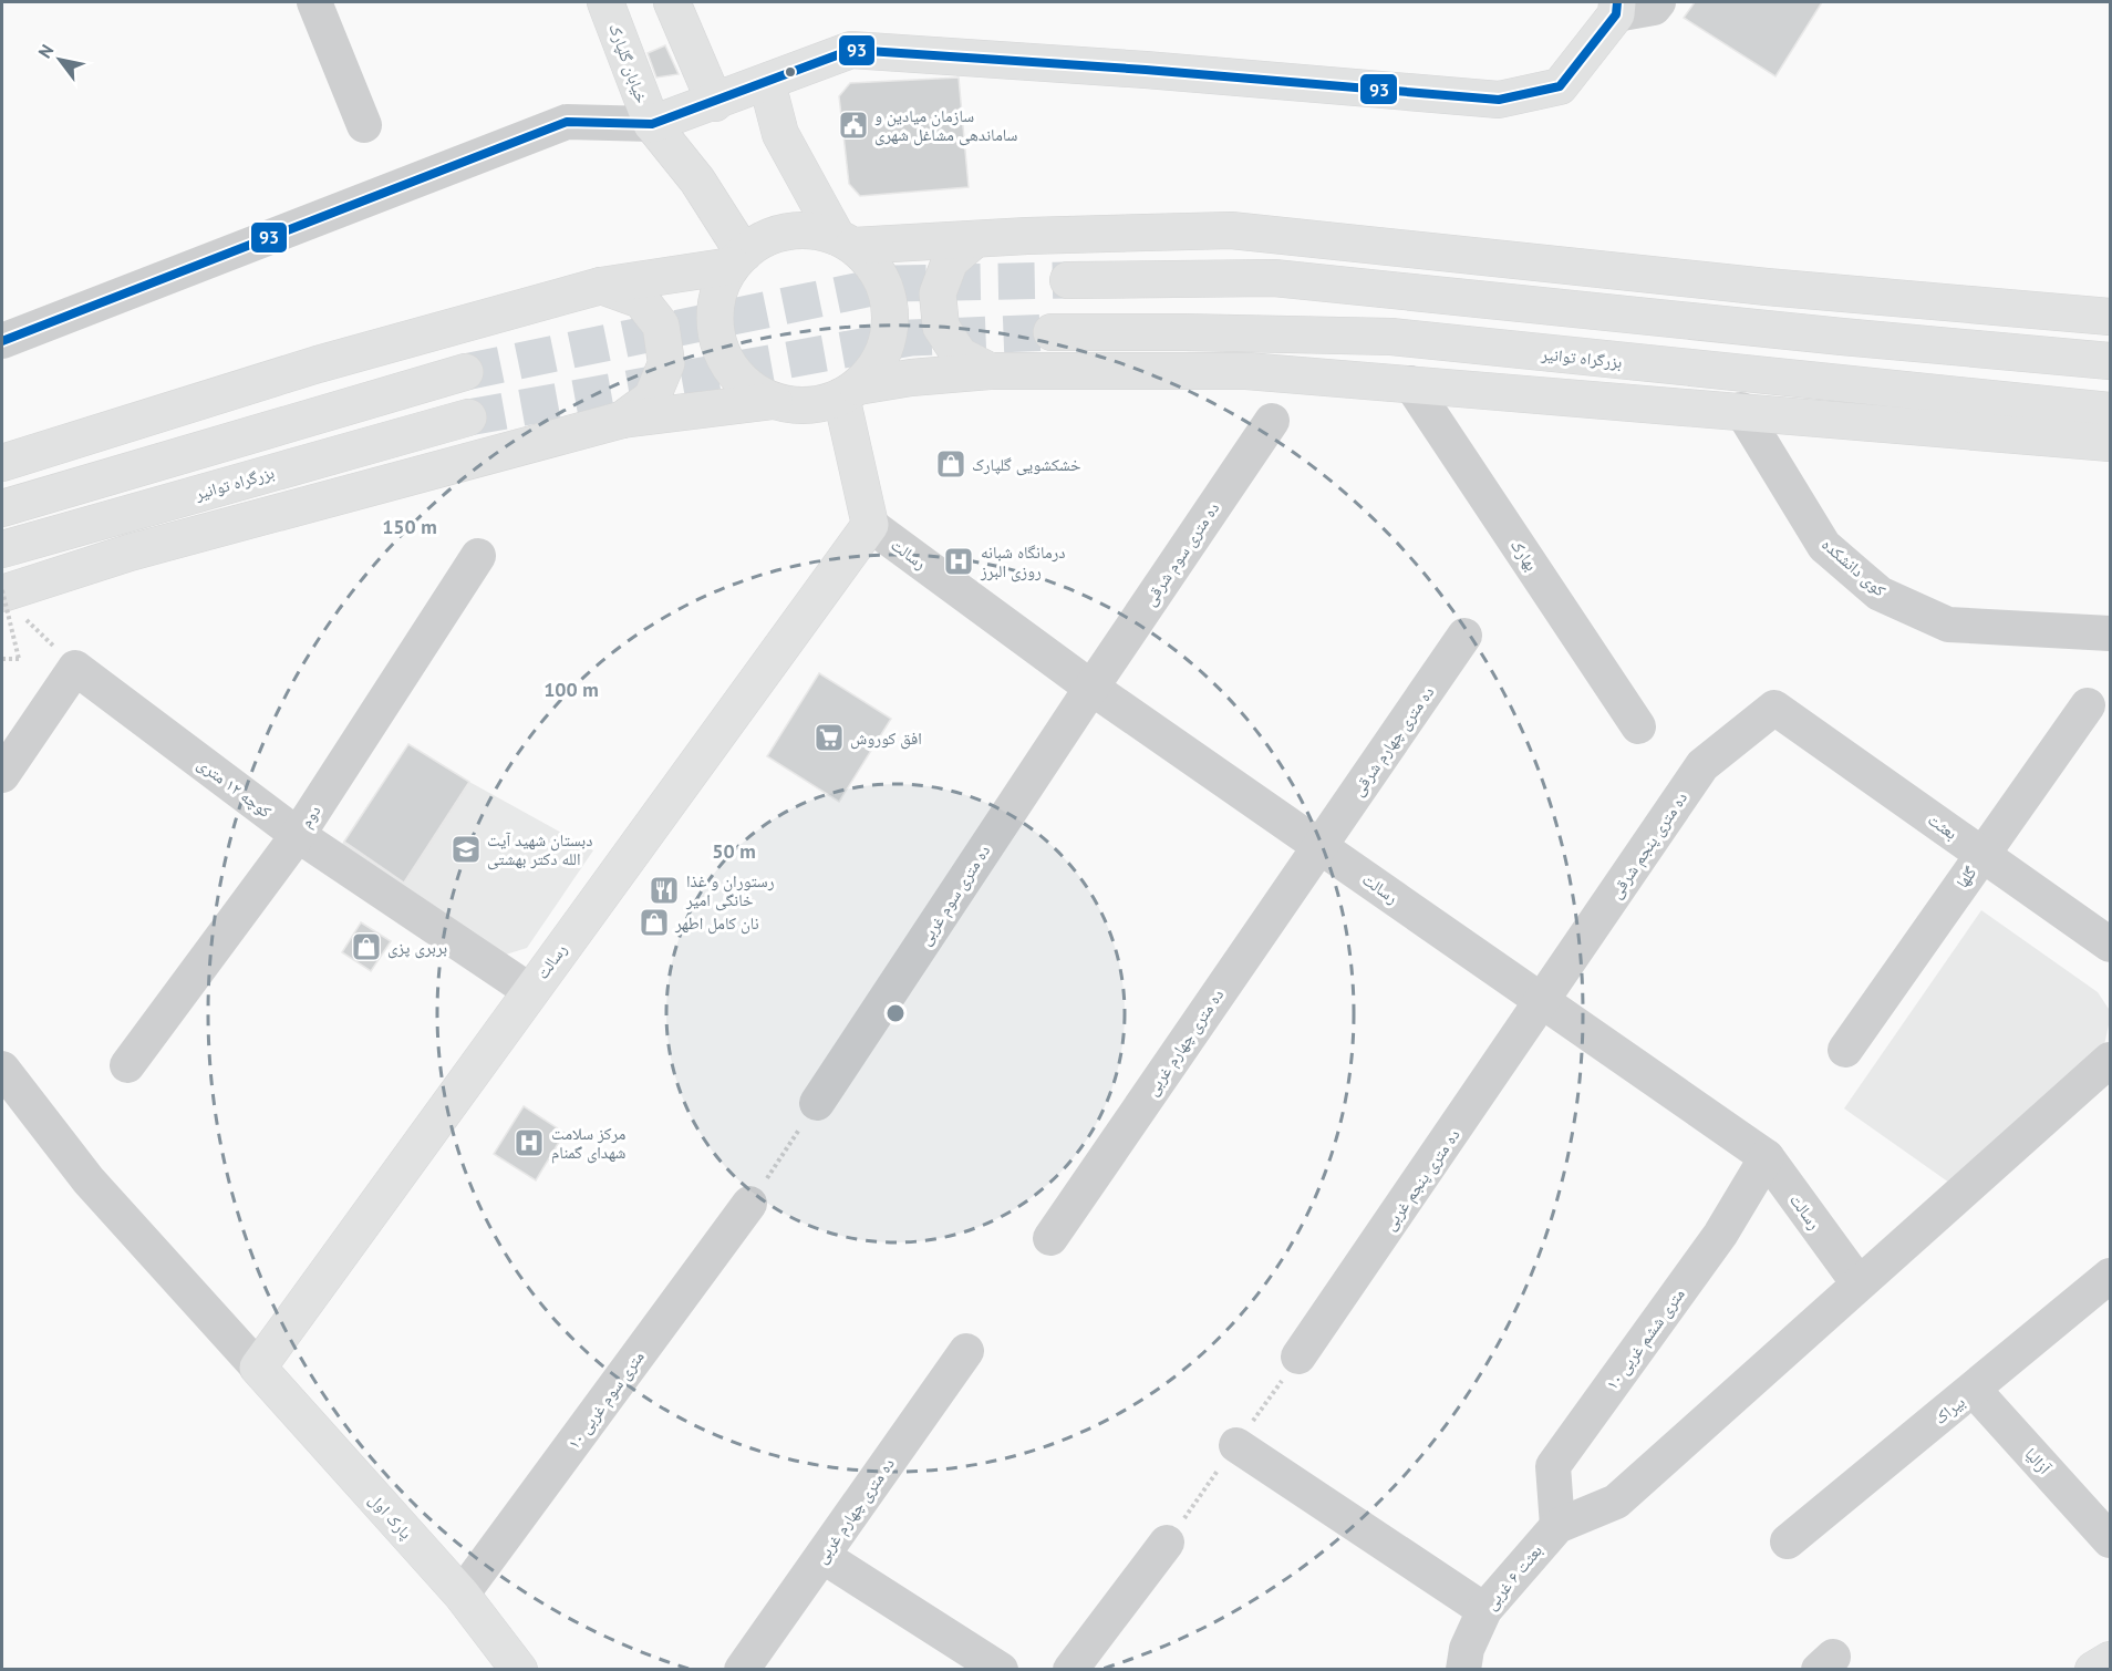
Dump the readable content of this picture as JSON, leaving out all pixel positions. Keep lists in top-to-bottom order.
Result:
{
  "streets": {
    "main road": [
      "خیابان گلپارک",
      "بزرگراه توانیر",
      "رسالت",
      "پارک اول"
    ],
    "street": [
      "ده متری سوم شرقی",
      "بهارک",
      "کوی دانشکده",
      "ده متری چهارم شرقی",
      "کوچه ۱۲ متری",
      "دوم",
      "بعثت",
      "ده متری پنجم شرقی",
      "گلها",
      "ده متری سوم غربی",
      "ده متری چهارم غربی",
      "ده متری پنجم غربی",
      "۱۰ متری ششم غربی",
      "۱۰ متری سوم غربی",
      "بیراک",
      "آزالیا",
      "بعثت ۶ غربی"
    ]
  },
  "crossings": [
    ["رسالت", "ده متری سوم شرقی"],
    ["رسالت", "ده متری چهارم شرقی"],
    ["رسالت", "کوچه ۱۲ متری"],
    ["رسالت", "ده متری پنجم شرقی"],
    ["رسالت", "ده متری سوم غربی"],
    ["رسالت", "ده متری چهارم غربی"],
    ["رسالت", "ده متری پنجم غربی"],
    ["رسالت", "۱۰ متری ششم غربی"],
    ["رسالت", "پارک اول"],
    ["ده متری سوم شرقی", "ده متری سوم غربی"],
    ["ده متری چهارم شرقی", "ده متری چهارم غربی"],
    ["کوچه ۱۲ متری", "دوم"],
    ["بعثت", "ده متری پنجم شرقی"],
    ["بعثت", "گلها"],
    ["ده متری پنجم شرقی", "ده متری پنجم غربی"],
    ["۱۰ متری ششم غربی", "بعثت ۶ غربی"],
    ["۱۰ متری سوم غربی", "پارک اول"],
    ["بیراک", "آزالیا"]
  ],
  "places": {
    "public building": ["سازمان میادین و ساماندهی مشاغل شهری"],
    "shop": ["خشکشویی گلپارک", "نان کامل اطهر", "بربری پزی"],
    "hospital": ["درمانگاه شبانه روزی البرز", "مرکز سلامت شهدای گمنام"],
    "supermarket": ["افق کوروش"],
    "school or university": ["دبستان شهید آیت الله دکتر بهشتی"],
    "restaurant": ["رستوران و غذا خانگی امیر"]
  },
  "lines": ["transit line 93"],
  "north": "top left",
  "rings": ["150 m", "100 m", "50 m"]
}
